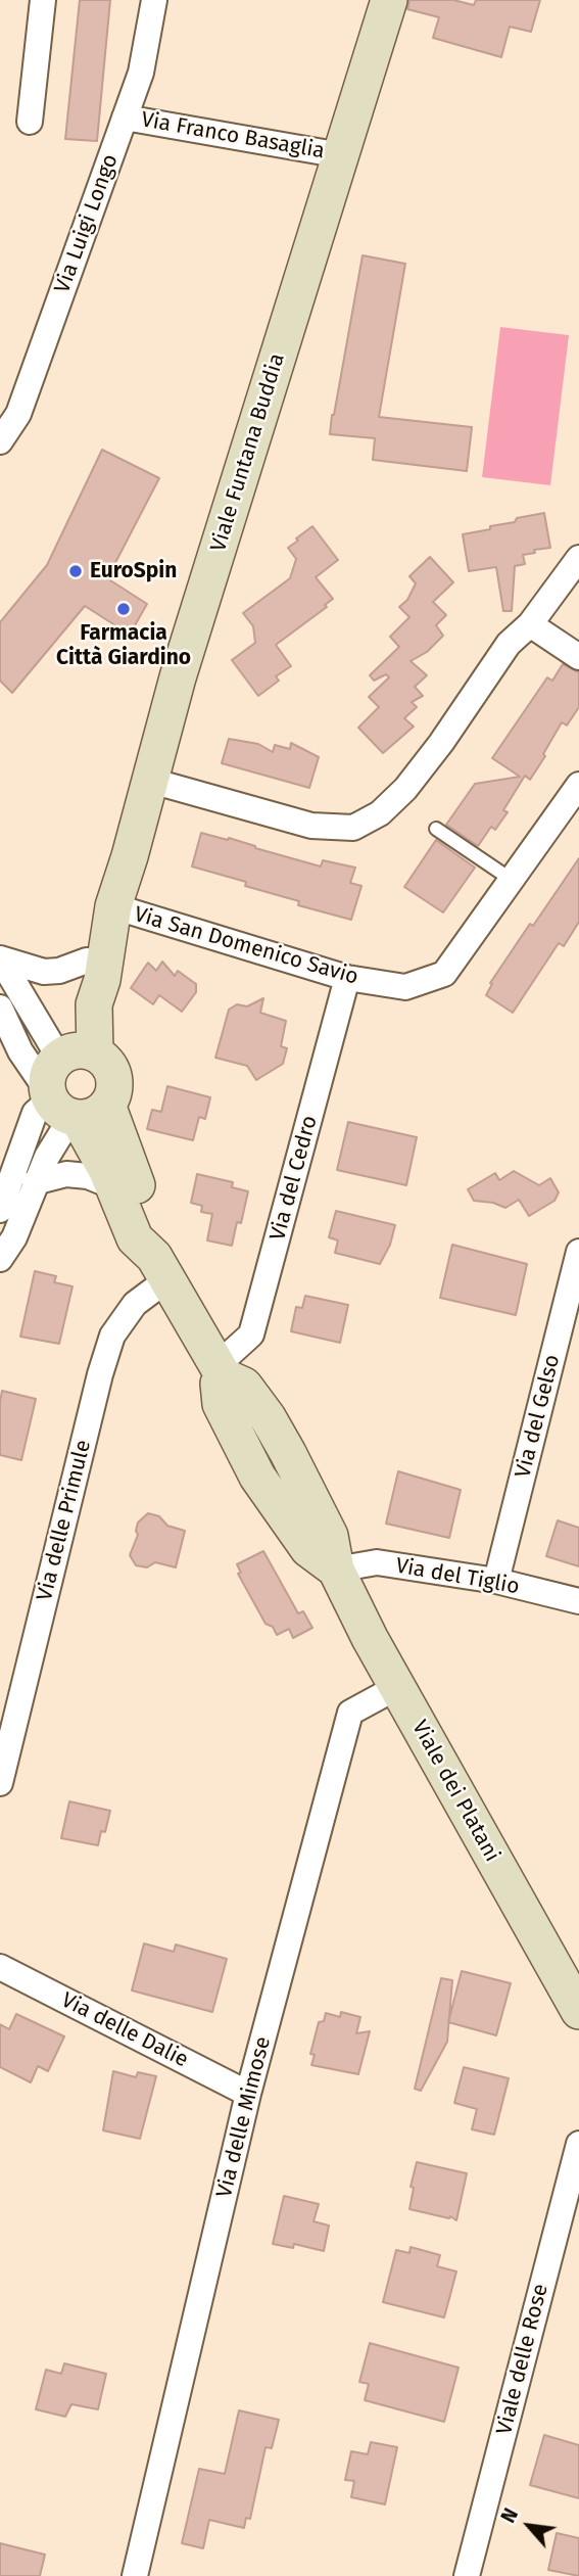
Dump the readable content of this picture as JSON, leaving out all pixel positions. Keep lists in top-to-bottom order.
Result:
{
  "streets": {
    "main road": ["Viale Funtana Buddia", "Viale dei Platani"],
    "street": [
      "Via Franco Basaglia",
      "Via Luigi Longo",
      "Via San Domenico Savio",
      "Via del Cedro",
      "Via del Gelso",
      "Via delle Primule",
      "Via del Tiglio",
      "Via delle Dalie",
      "Via delle Mimose",
      "Viale delle Rose"
    ]
  },
  "crossings": [
    ["Via Franco Basaglia", "Via Luigi Longo"],
    ["Via Franco Basaglia", "Viale Funtana Buddia"],
    ["Viale Funtana Buddia", "Via San Domenico Savio"],
    ["Via San Domenico Savio", "Via del Cedro"],
    ["Via del Cedro", "Viale dei Platani"],
    ["Via del Gelso", "Via del Tiglio"],
    ["Via del Tiglio", "Viale dei Platani"],
    ["Viale dei Platani", "Via delle Mimose"],
    ["Via delle Dalie", "Via delle Mimose"]
  ],
  "places": ["EuroSpin", "Farmacia Città Giardino"],
  "north": "top left"
}
